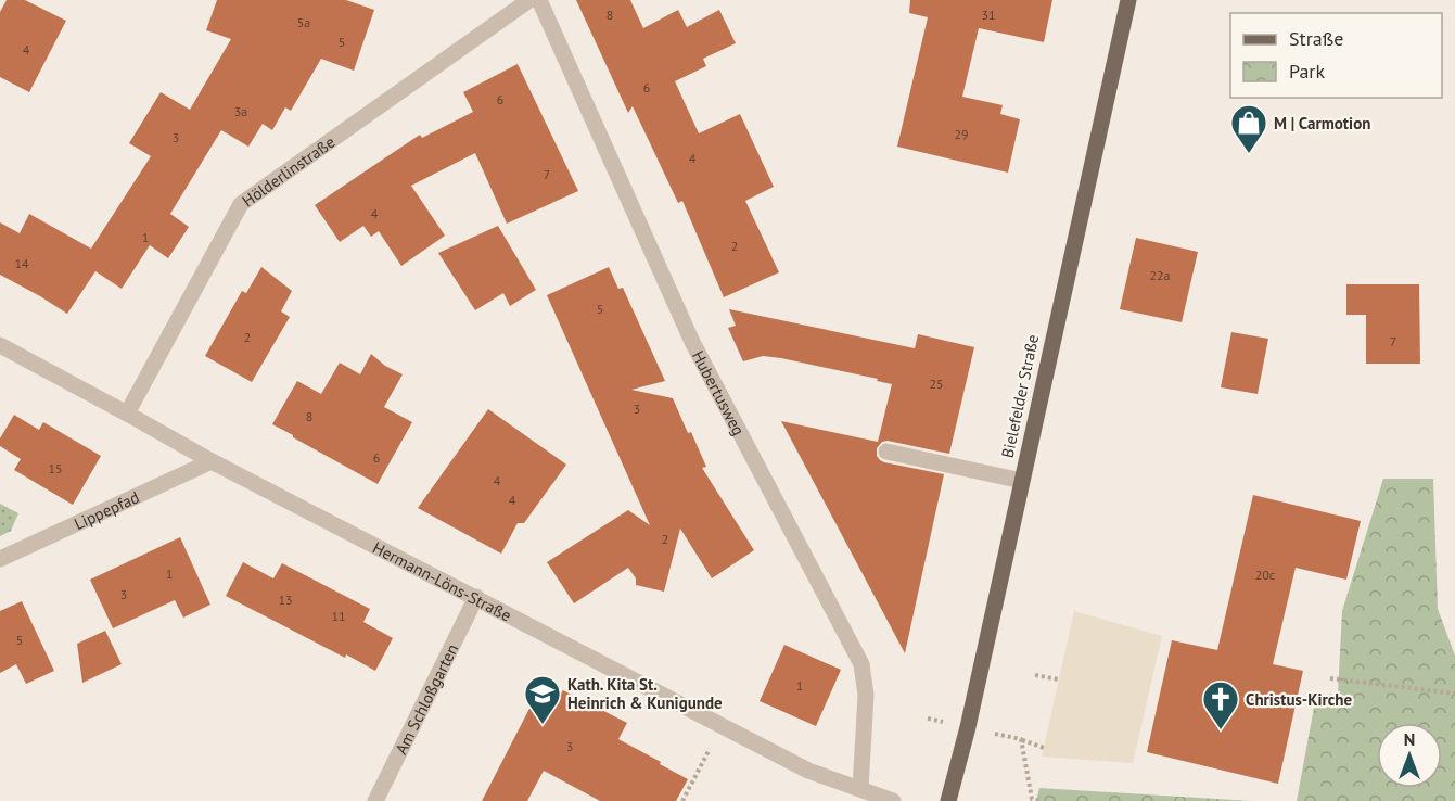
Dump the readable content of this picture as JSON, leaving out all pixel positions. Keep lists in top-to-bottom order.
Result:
{
  "streets": {
    "main road": ["Bielefelder Straße"],
    "street": [
      "Hölderlinstraße",
      "Hubertusweg",
      "Lippepfad",
      "Hermann-Löns-Straße",
      "Am Schloßgarten"
    ]
  },
  "crossings": [
    ["Hölderlinstraße", "Hermann-Löns-Straße"],
    ["Hubertusweg", "Hermann-Löns-Straße"],
    ["Lippepfad", "Hermann-Löns-Straße"],
    ["Hermann-Löns-Straße", "Am Schloßgarten"]
  ],
  "places": {
    "shop": ["M | Carmotion"],
    "school or university": ["Kath. Kita St. Heinrich & Kunigunde"],
    "church": ["Christus-Kirche"]
  },
  "house_numbers": [
    "8",
    "31",
    "5a",
    "5",
    "4",
    "6",
    "6",
    "3a",
    "29",
    "3",
    "4",
    "7",
    "4",
    "1",
    "2",
    "14",
    "22a",
    "5",
    "2",
    "7",
    "25",
    "3",
    "8",
    "6",
    "15",
    "4",
    "4",
    "2",
    "1",
    "20c",
    "3",
    "13",
    "11",
    "5",
    "1",
    "3"
  ],
  "legend": ["Straße", "Park"],
  "north": "top"
}
